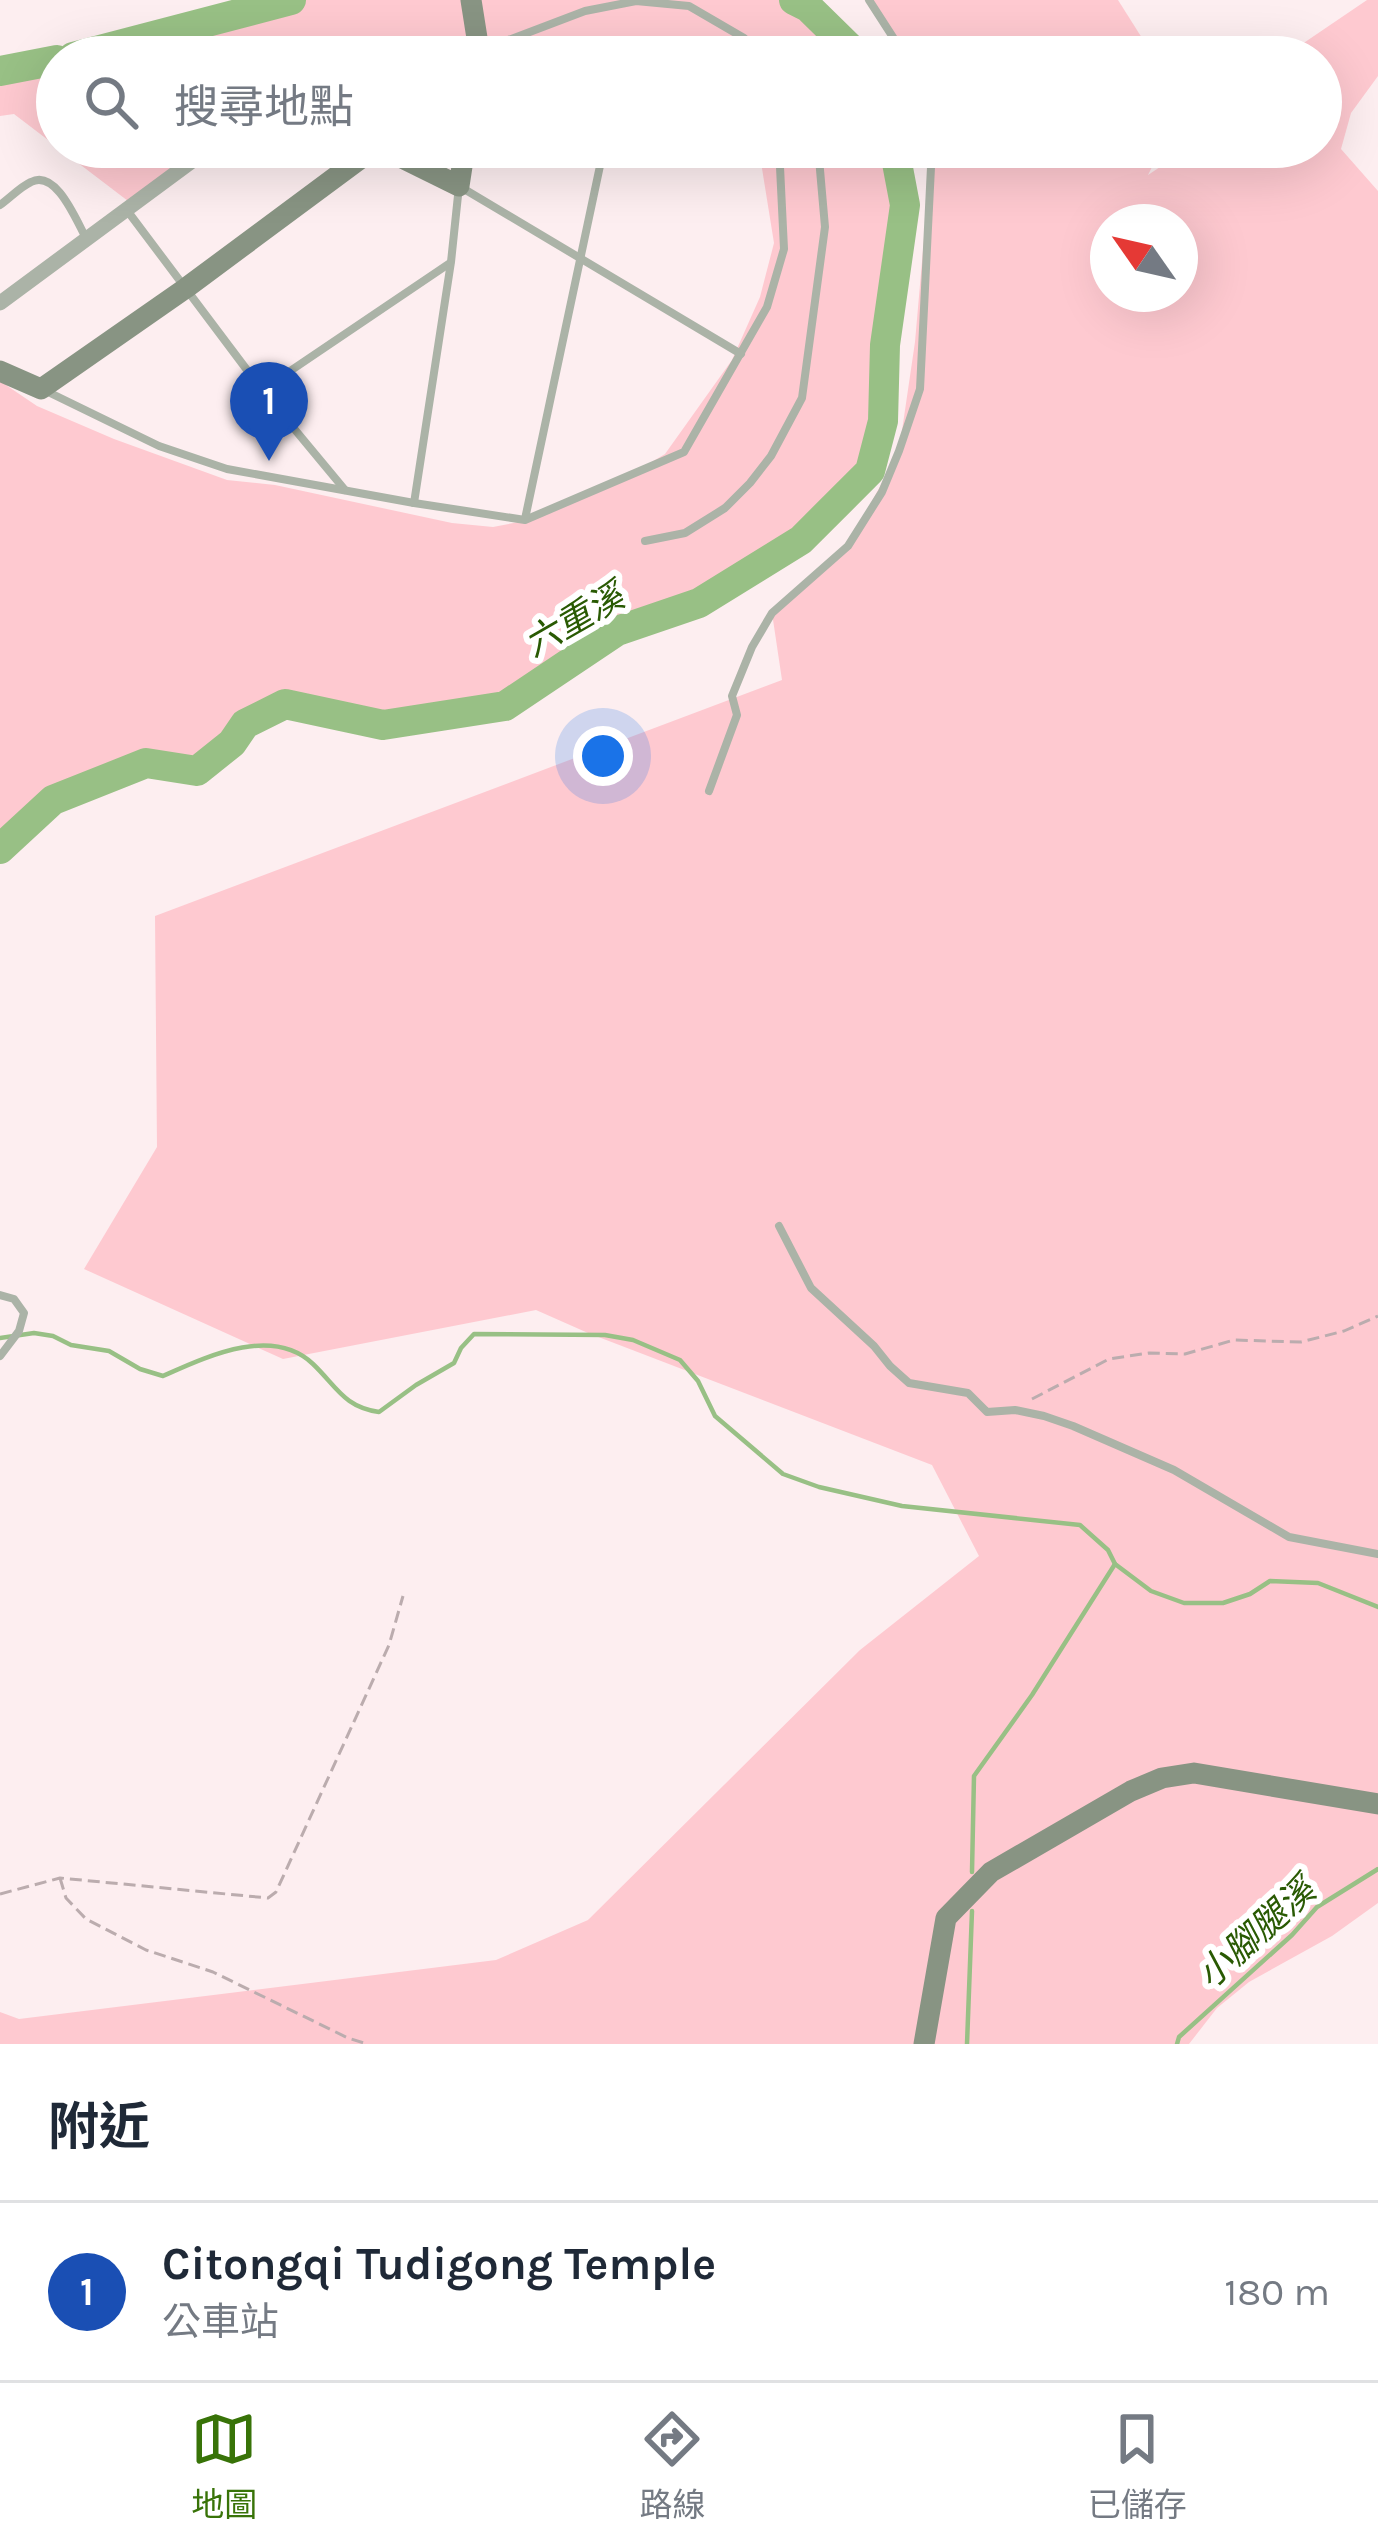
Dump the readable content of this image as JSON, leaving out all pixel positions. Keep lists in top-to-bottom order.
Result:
{
  "water": ["六重溪", "小腳腿溪"],
  "north": "top left",
  "page": {
    "search": "搜尋地點",
    "pins": "1",
    "heading": "附近",
    "list": [
      {
        "mark": "1",
        "name": "Citongqi Tudigong Temple",
        "note": "公車站",
        "value": "180 m"
      }
    ],
    "nav": ["地圖", "路線", "已儲存"]
  }
}
